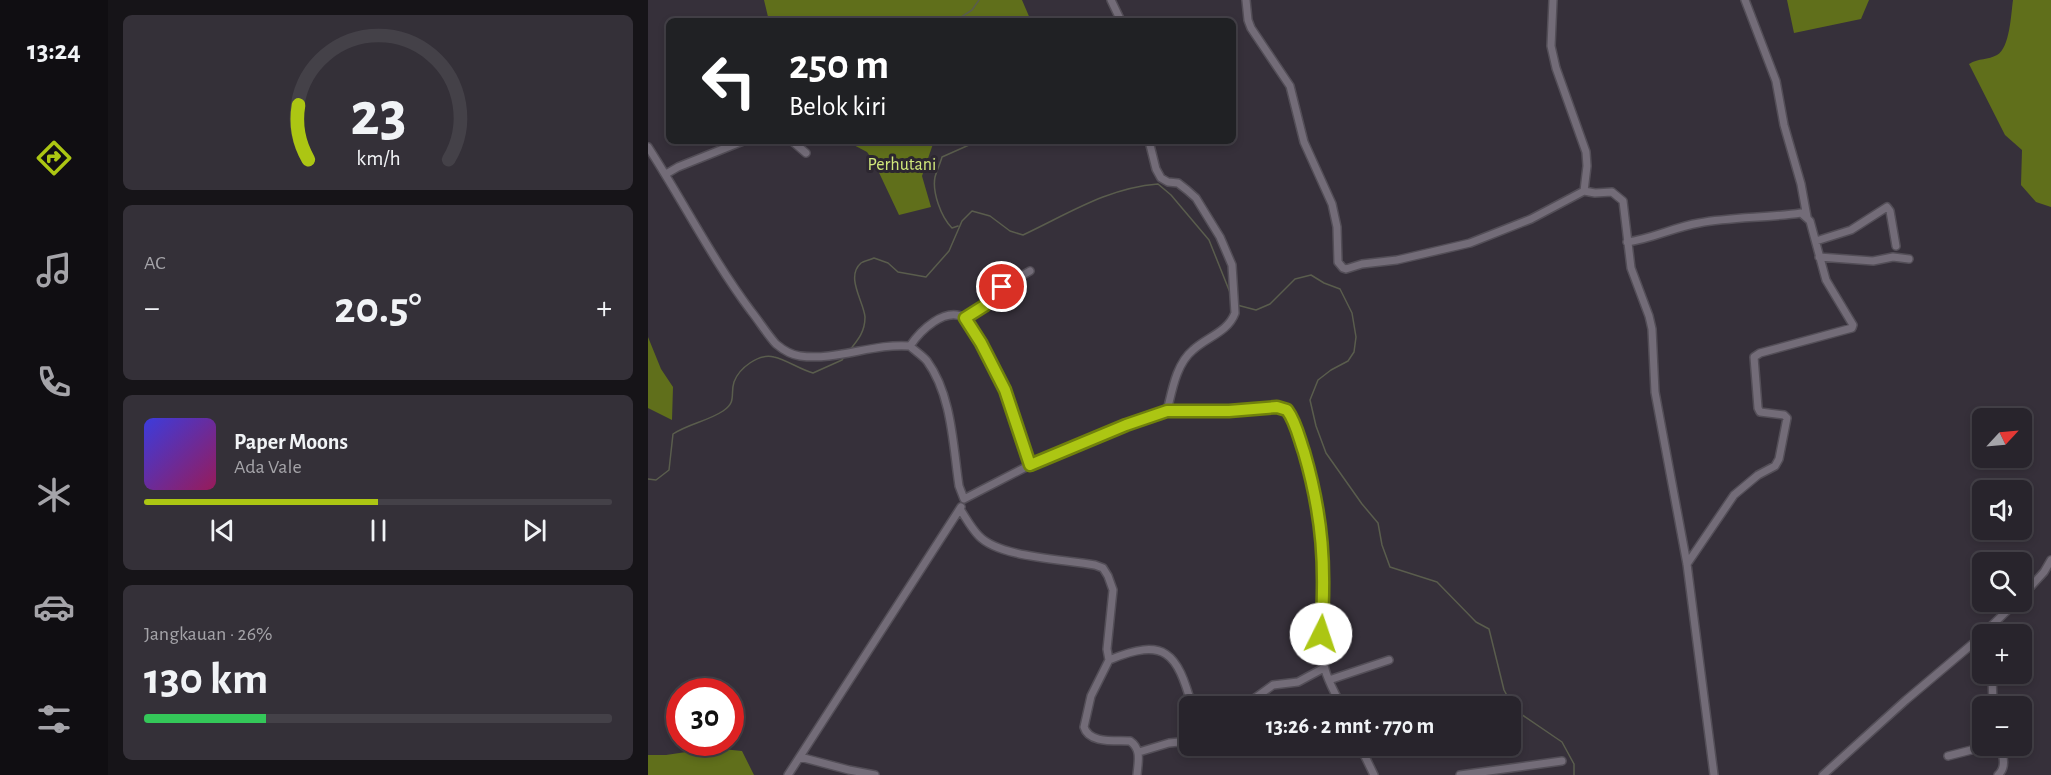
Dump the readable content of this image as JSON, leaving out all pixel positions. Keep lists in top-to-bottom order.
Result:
{
  "parks": ["Perhutani"],
  "north": "top right",
  "page": {
    "tabs": "13:24",
    "turn": ["250 m", "Belok kiri"],
    "tile": [
      "AC",
      ["Jangkauan · 26%", "130 km"]
    ],
    "heat": ["−", "20.5°", "+"],
    "map_buttons": ["+", "−"],
    "song": ["Paper Moons", "Ada Vale"],
    "limit": "30",
    "trip": "13:26 · 2 mnt · 770 m",
    "gauge": ["23", "km/h"]
  }
}
